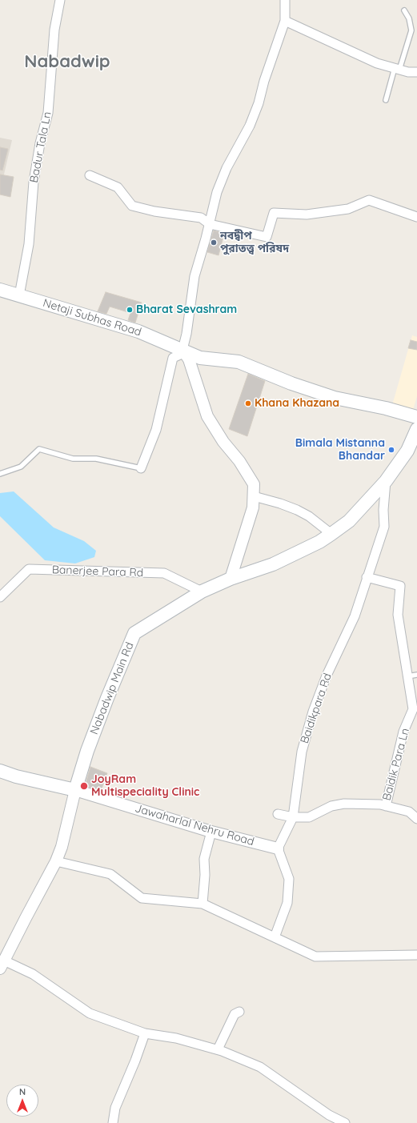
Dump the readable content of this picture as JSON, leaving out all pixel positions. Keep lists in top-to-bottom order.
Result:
{
  "streets": {
    "main road": ["Netaji Subhas Road", "Nabadwip Main Rd", "Jawaharlal Nehru Road"],
    "street": [
      "Badur Tala Ln",
      "Banerjee Para Rd",
      "Baidikpara Rd",
      "Baidik Para Ln"
    ]
  },
  "crossings": [
    ["Badur Tala Ln", "Netaji Subhas Road"],
    ["Banerjee Para Rd", "Nabadwip Main Rd"],
    ["Nabadwip Main Rd", "Baidikpara Rd"],
    ["Nabadwip Main Rd", "Jawaharlal Nehru Road"],
    ["Baidikpara Rd", "Baidik Para Ln"],
    ["Baidikpara Rd", "Jawaharlal Nehru Road"]
  ],
  "districts": ["Nabadwip"],
  "places": [
    "নবদ্বীপ পুরাতত্ত্ব পরিষদ",
    "Bharat Sevashram",
    "Khana Khazana",
    "Bimala Mistanna Bhandar",
    "JoyRam Multispeciality Clinic"
  ],
  "north": "top"
}
